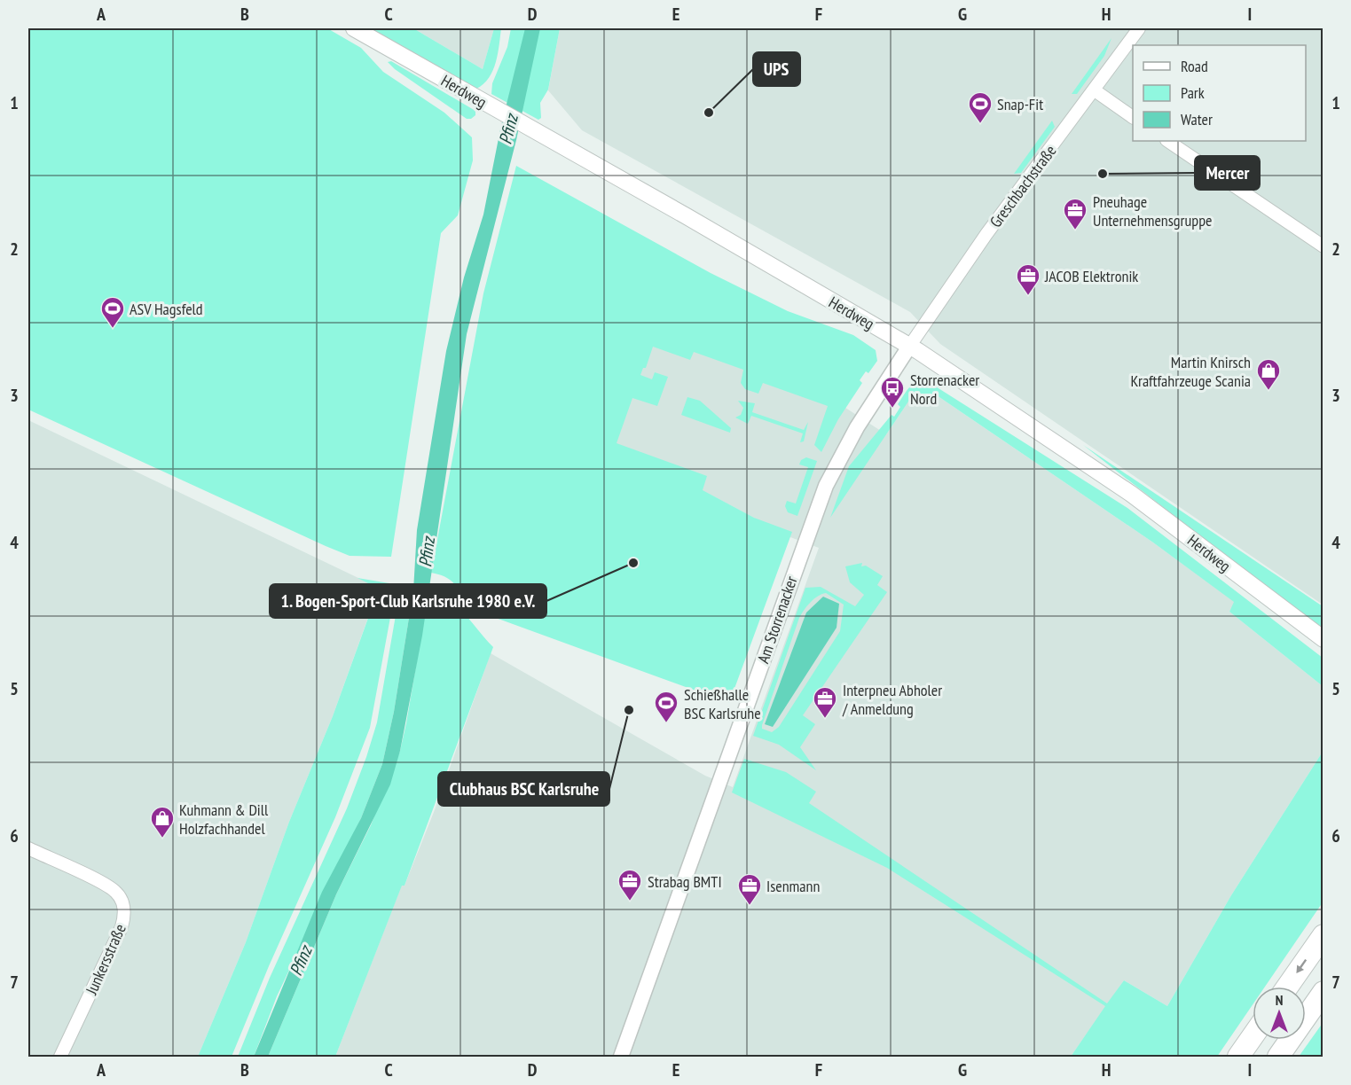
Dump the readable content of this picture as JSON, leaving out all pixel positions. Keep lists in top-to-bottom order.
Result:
{
  "streets": {
    "main road": ["Herdweg"],
    "street": ["Greschbachstraße", "Am Storrenacker", "Junkersstraße"]
  },
  "crossings": [
    ["Herdweg", "Greschbachstraße"],
    ["Herdweg", "Am Storrenacker"],
    ["Greschbachstraße", "Am Storrenacker"]
  ],
  "water": ["Pfinz"],
  "places": {
    "other": [
      "UPS",
      "Mercer",
      "1. Bogen-Sport-Club Karlsruhe 1980 e.V.",
      "Clubhaus BSC Karlsruhe"
    ],
    "sports": ["Snap-Fit", "ASV Hagsfeld", "Schießhalle BSC Karlsruhe"],
    "office": [
      "Pneuhage Unternehmensgruppe",
      "JACOB Elektronik",
      "Interpneu Abholer / Anmeldung",
      "Strabag BMTI",
      "Isenmann"
    ],
    "shop": ["Martin Knirsch Kraftfahrzeuge Scania", "Kuhmann & Dill Holzfachhandel"],
    "bus stop": ["Storrenacker Nord"]
  },
  "legend": ["Road", "Park", "Water"],
  "north": "top",
  "grid": {
    "columns": [
      "A",
      "B",
      "C",
      "D",
      "E",
      "F",
      "G",
      "H",
      "I"
    ],
    "rows": [
      "1",
      "2",
      "3",
      "4",
      "5",
      "6",
      "7"
    ]
  }
}
